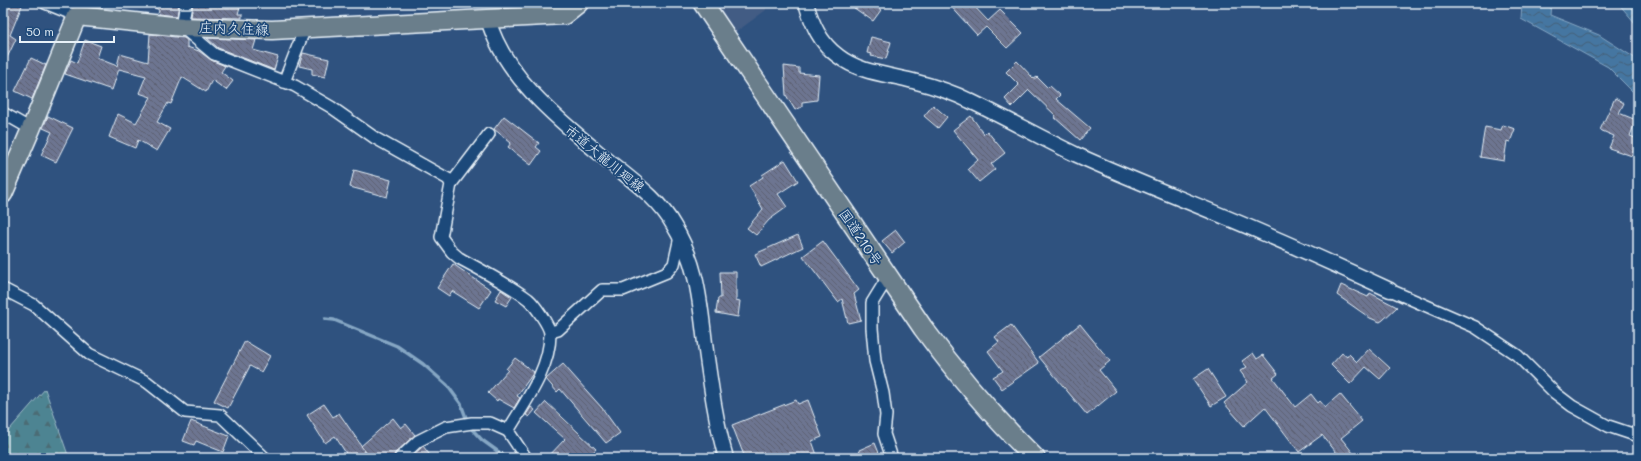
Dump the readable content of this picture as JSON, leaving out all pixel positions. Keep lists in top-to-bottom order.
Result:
{
  "streets": {
    "highway": ["国道210号"],
    "main road": ["庄内久住線"],
    "street": ["市道大龍川廻線"]
  },
  "crossings": [
    ["庄内久住線", "市道大龍川廻線"]
  ],
  "scale_bar": "50 m"
}
